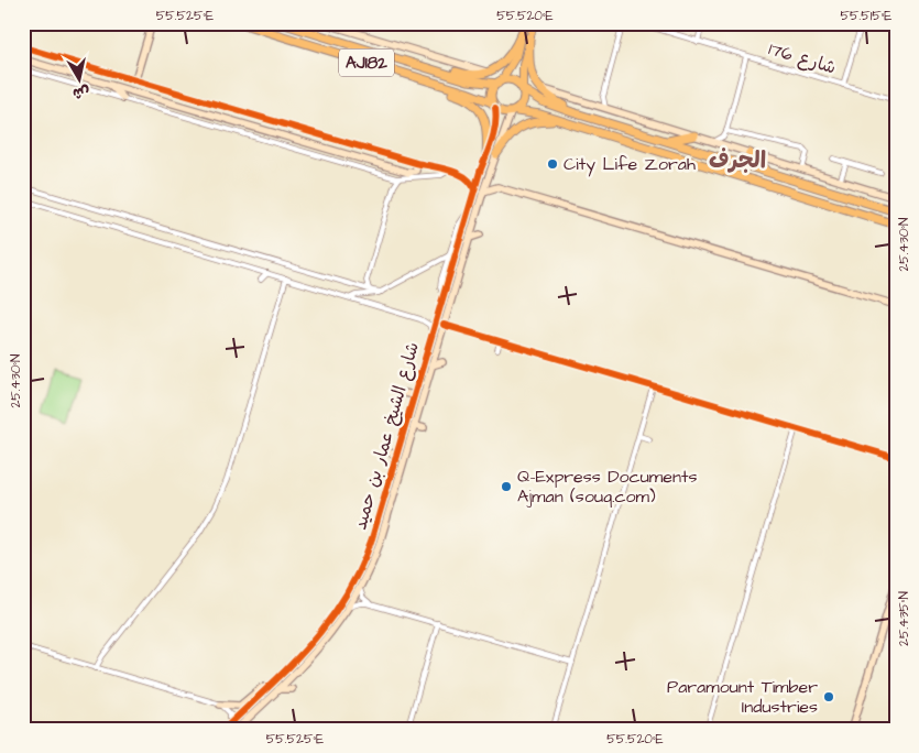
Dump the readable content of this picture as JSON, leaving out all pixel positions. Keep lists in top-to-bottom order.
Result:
{
  "streets": {
    "highway": ["AJ182"],
    "street": ["شارع 176", "شارع الشيخ عمار بن حميد"]
  },
  "crossings": [
    ["AJ182", "شارع الشيخ عمار بن حميد"]
  ],
  "districts": ["الجرف"],
  "places": ["City Life Zorah", "Q-Express Documents Ajman (souq.com)", "Paramount Timber Industries"],
  "north": "bottom",
  "coordinates": [
    "55.525°E",
    "55.520°E",
    "55.515°E",
    "25.430°N",
    "25.435°N"
  ]
}
